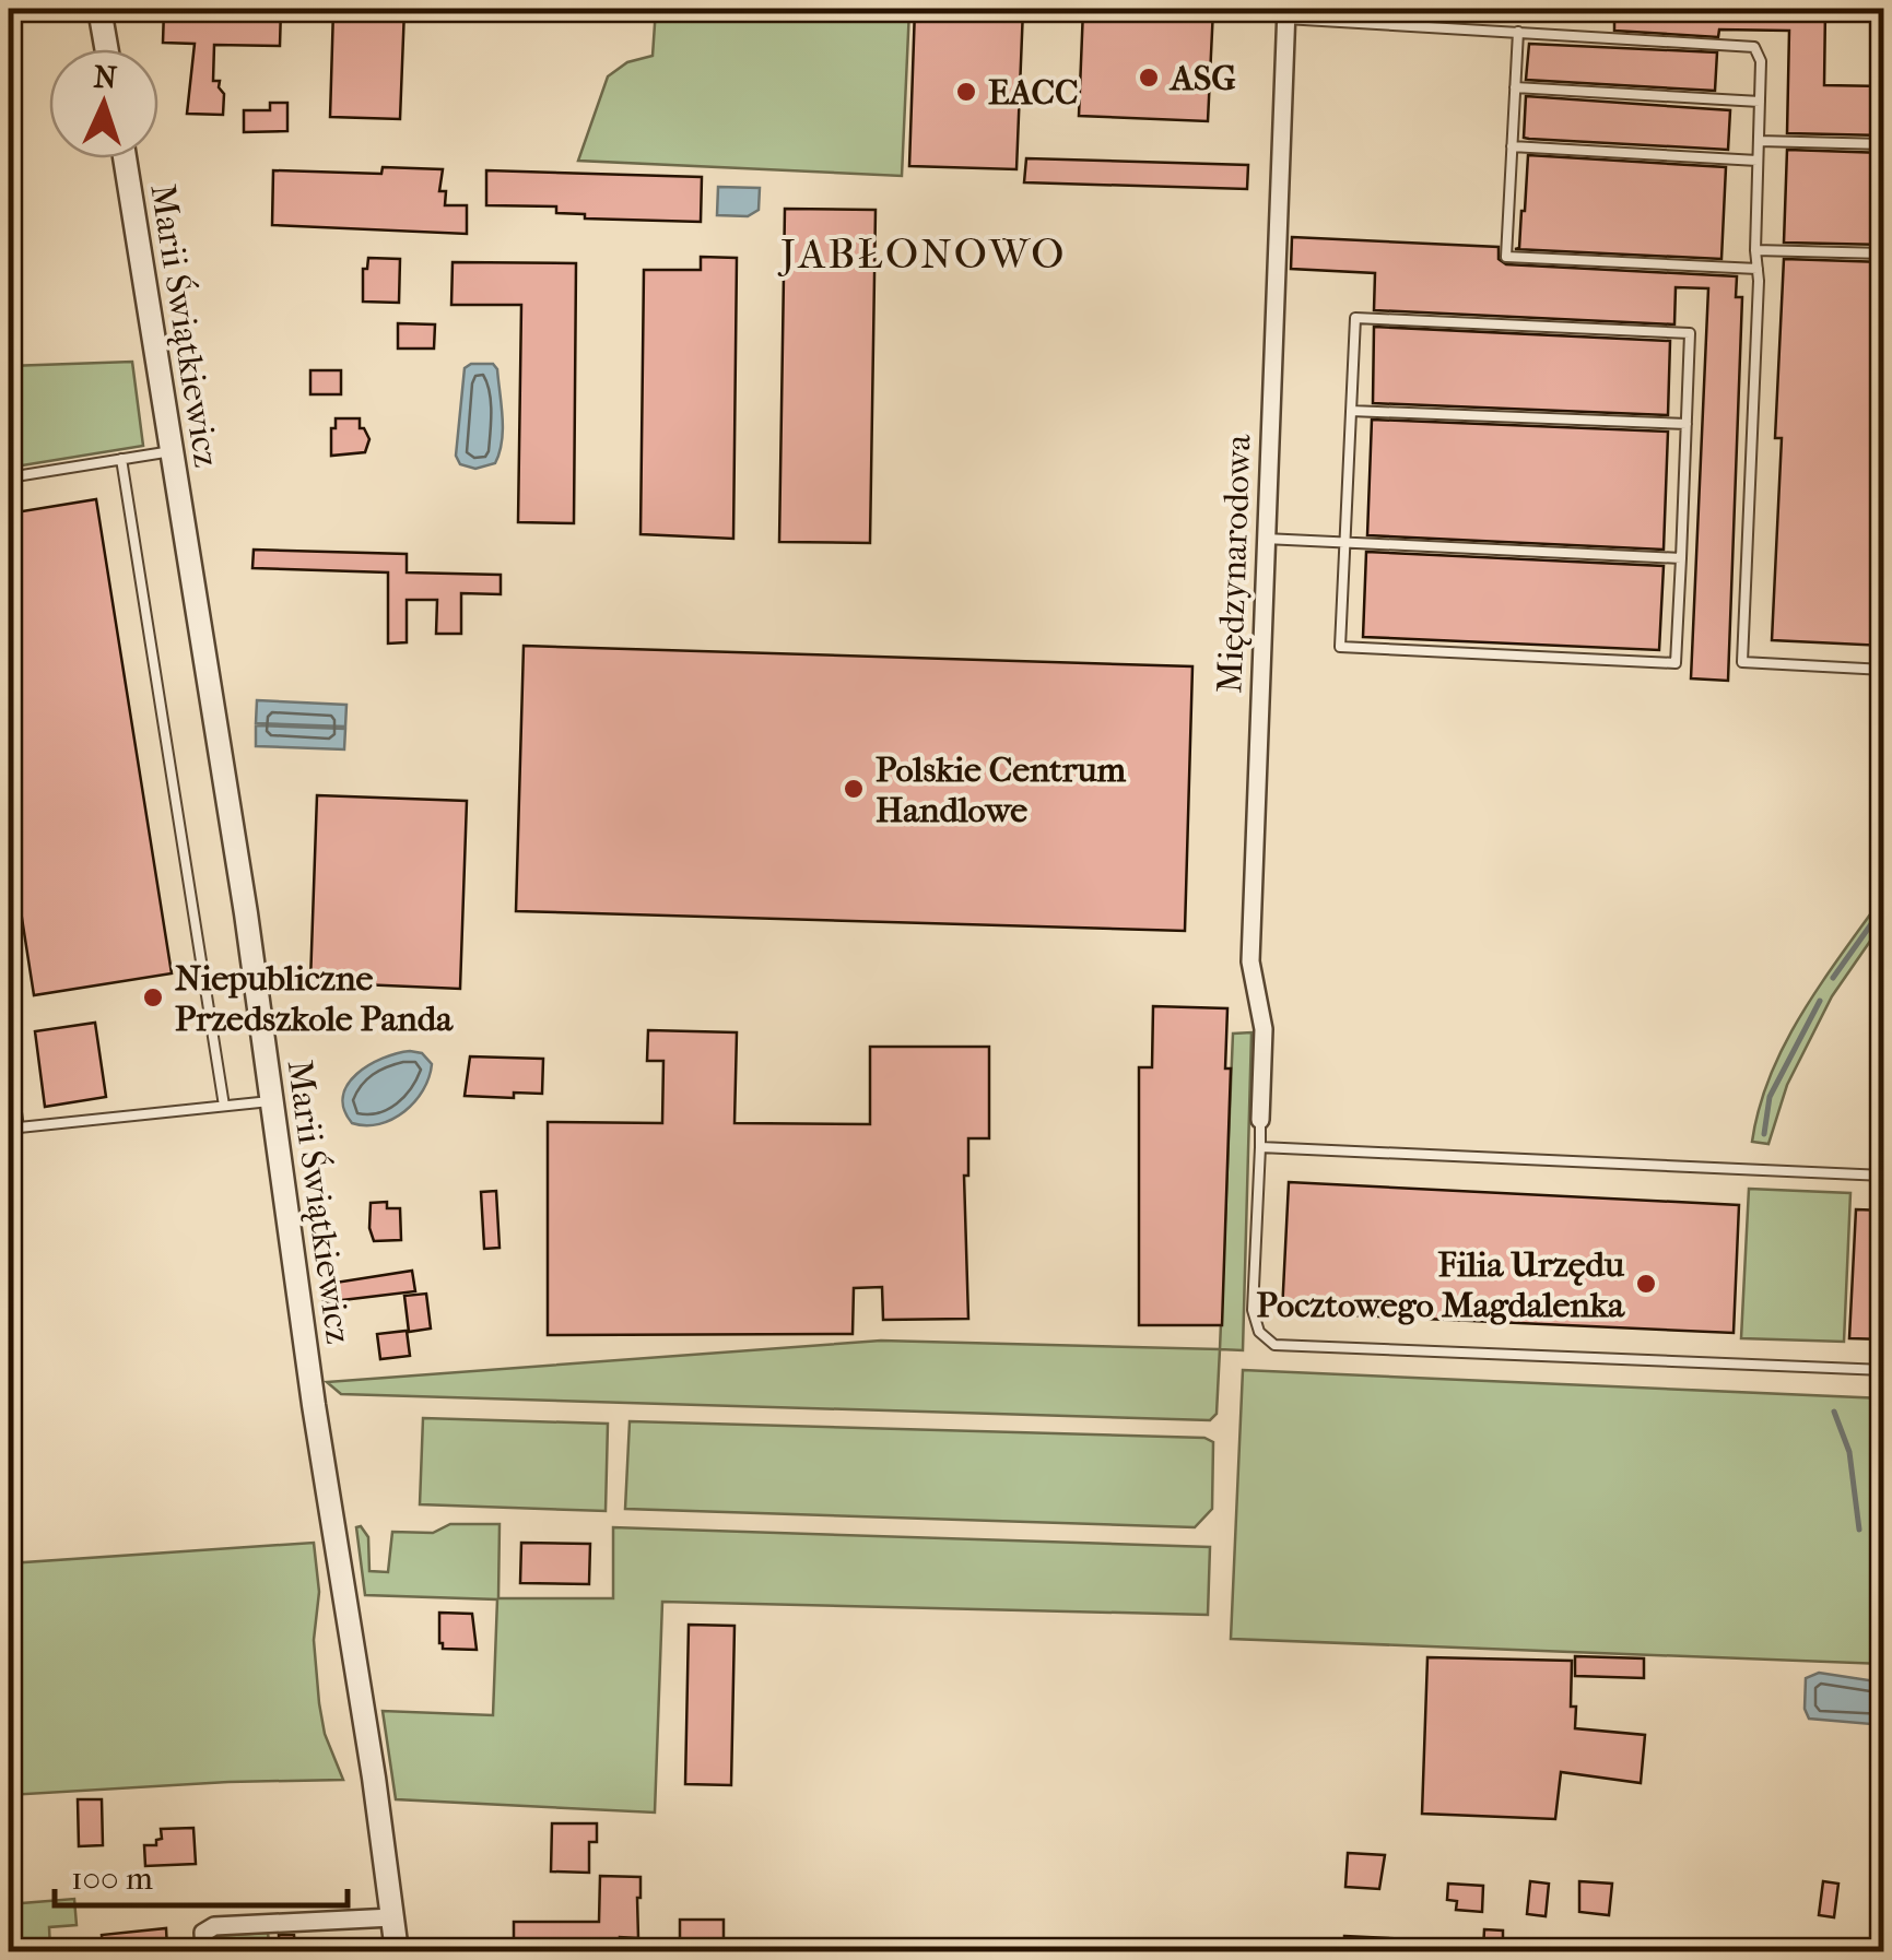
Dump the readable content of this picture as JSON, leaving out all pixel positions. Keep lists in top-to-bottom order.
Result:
{
  "streets": {
    "street": ["Marii Świątkiewicz", "Międzynarodowa"]
  },
  "districts": ["JABŁONOWO"],
  "places": [
    "ASG",
    "EACC",
    "Polskie Centrum Handlowe",
    "Niepubliczne Przedszkole Panda",
    "Filia Urzędu Pocztowego Magdalenka"
  ],
  "scale_bar": "100 m",
  "north": "top"
}
